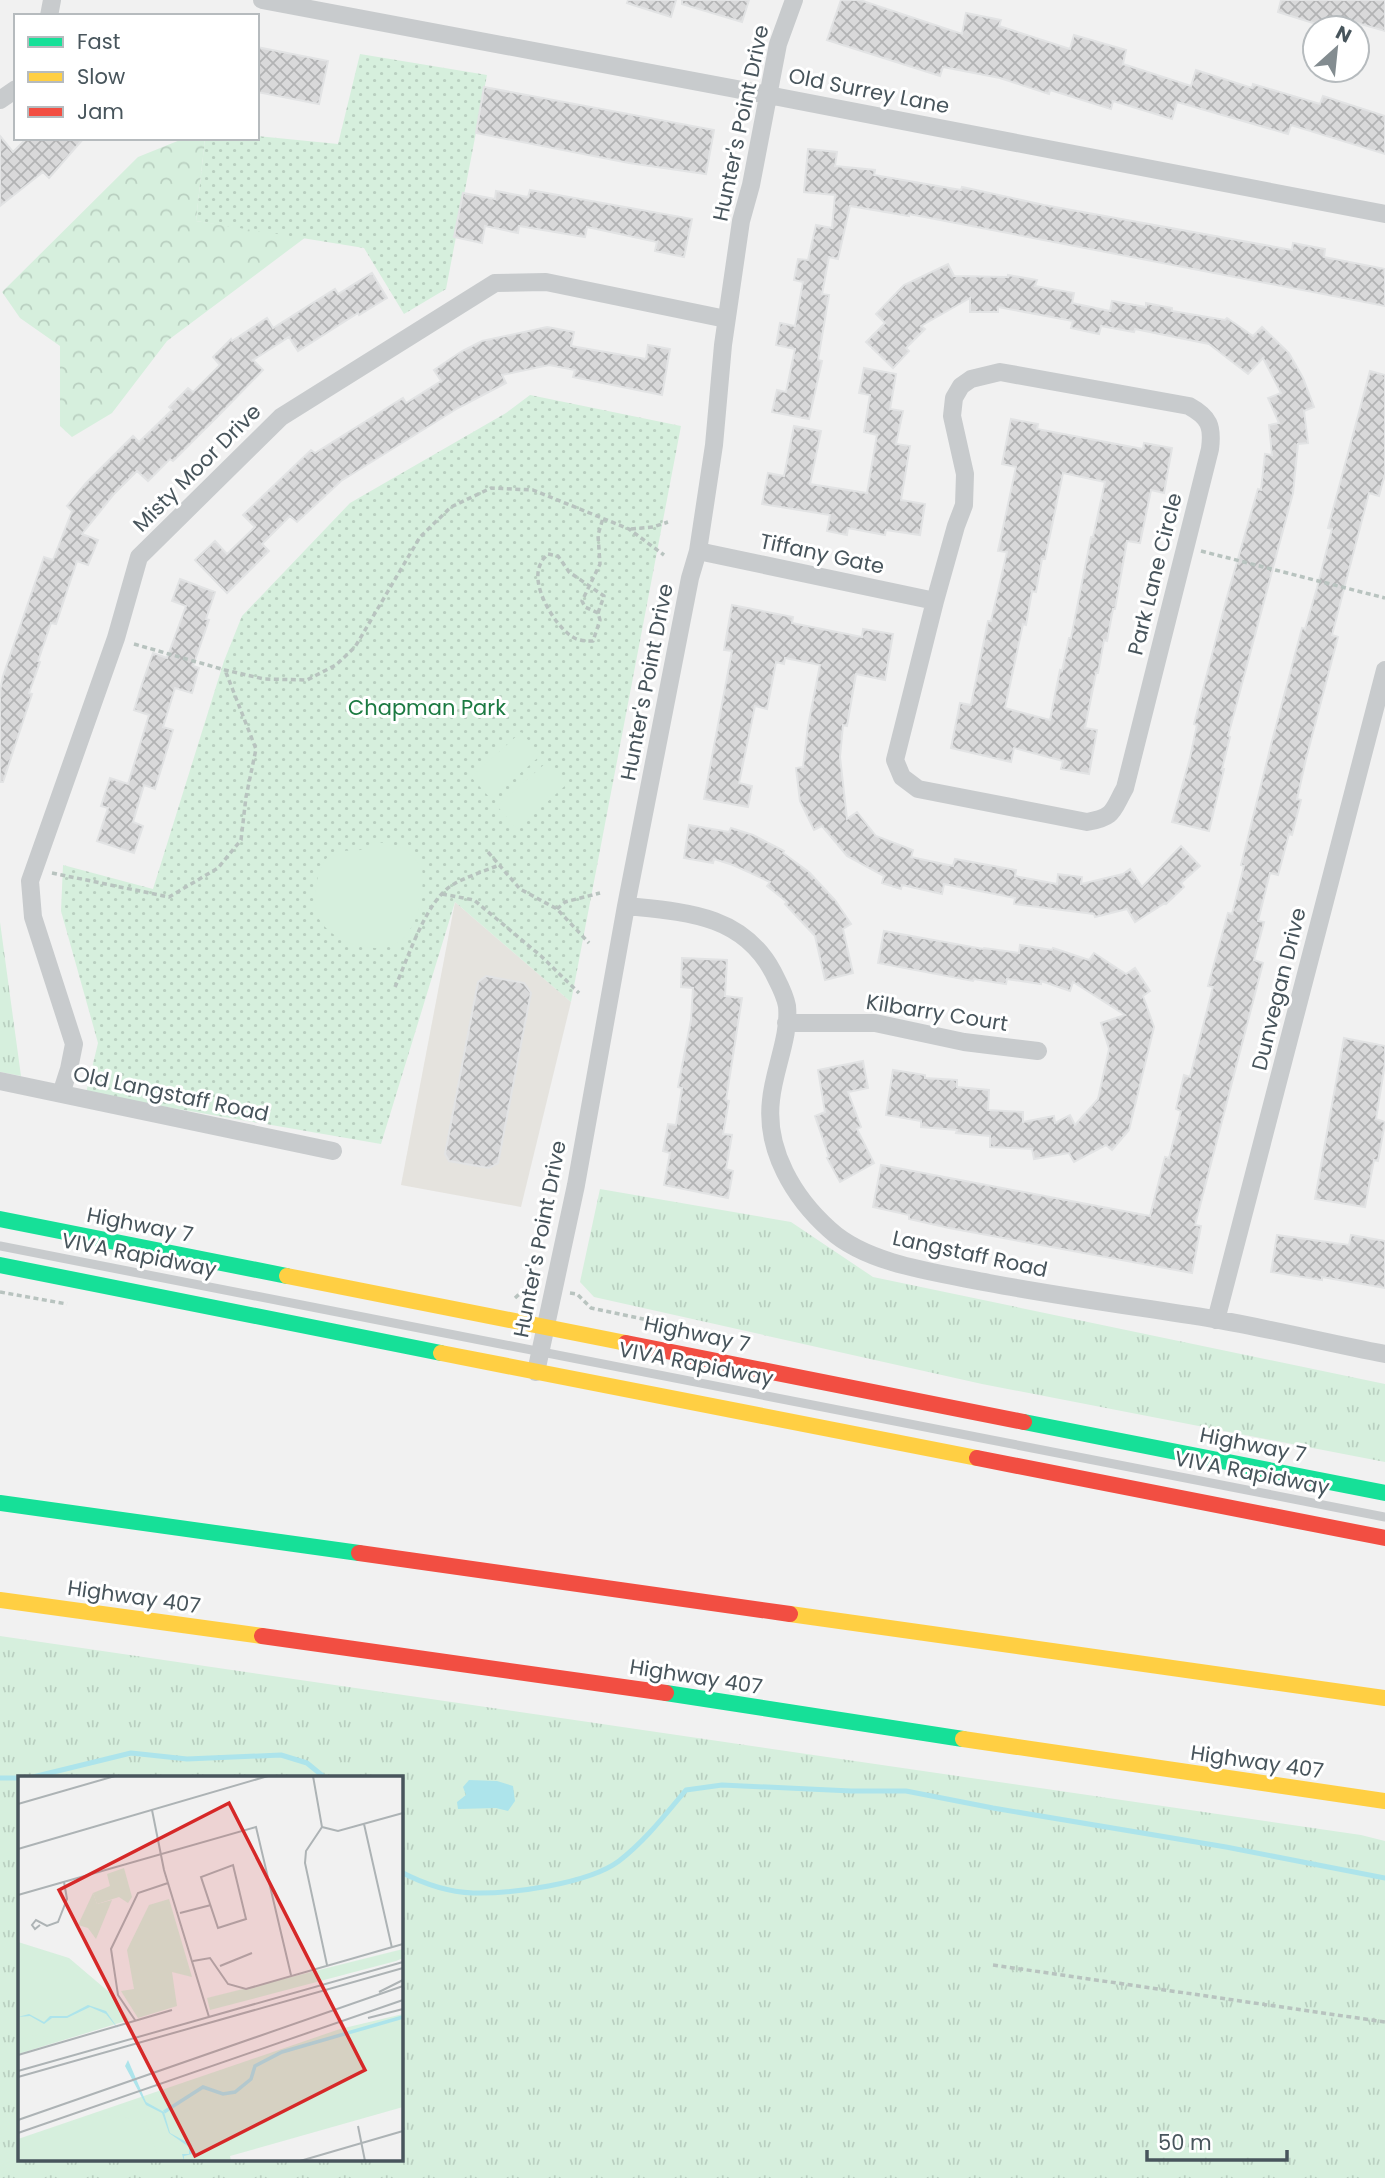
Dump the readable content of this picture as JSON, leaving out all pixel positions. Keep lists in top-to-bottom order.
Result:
{
  "streets": {
    "main road": ["Highway 7", "Highway 407"],
    "street": [
      "Old Surrey Lane",
      "Hunter's Point Drive",
      "Misty Moor Drive",
      "Tiffany Gate",
      "Park Lane Circle",
      "Dunvegan Drive",
      "Kilbarry Court",
      "Old Langstaff Road",
      "Langstaff Road"
    ],
    "lane": ["VIVA Rapidway"]
  },
  "crossings": [
    ["Old Surrey Lane", "Hunter's Point Drive"],
    ["Hunter's Point Drive", "Misty Moor Drive"],
    ["Hunter's Point Drive", "Tiffany Gate"],
    ["Hunter's Point Drive", "Highway 7"],
    ["Hunter's Point Drive", "Langstaff Road"],
    ["Hunter's Point Drive", "VIVA Rapidway"],
    ["Misty Moor Drive", "Old Langstaff Road"],
    ["Tiffany Gate", "Park Lane Circle"],
    ["Dunvegan Drive", "Langstaff Road"],
    ["Kilbarry Court", "Langstaff Road"]
  ],
  "parks": ["Chapman Park"],
  "legend": ["Fast", "Slow", "Jam"],
  "scale_bar": "50 m",
  "north": "top right"
}
